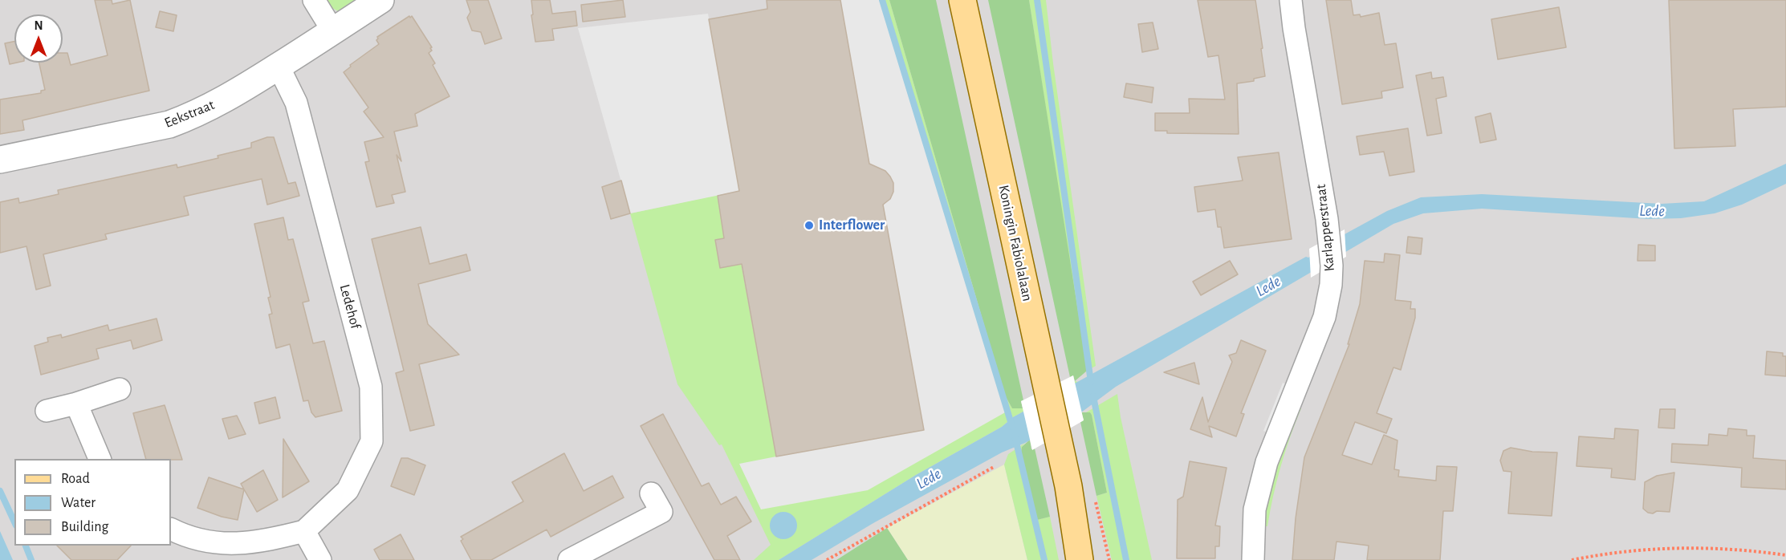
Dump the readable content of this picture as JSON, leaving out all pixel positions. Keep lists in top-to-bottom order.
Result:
{
  "streets": {
    "main road": ["Koningin Fabiolalaan"],
    "street": ["Eekstraat", "Karlapperstraat", "Ledehof"]
  },
  "crossings": [
    ["Eekstraat", "Ledehof"]
  ],
  "water": ["Lede"],
  "places": ["Interflower"],
  "legend": ["Road", "Water", "Building"],
  "north": "top"
}
